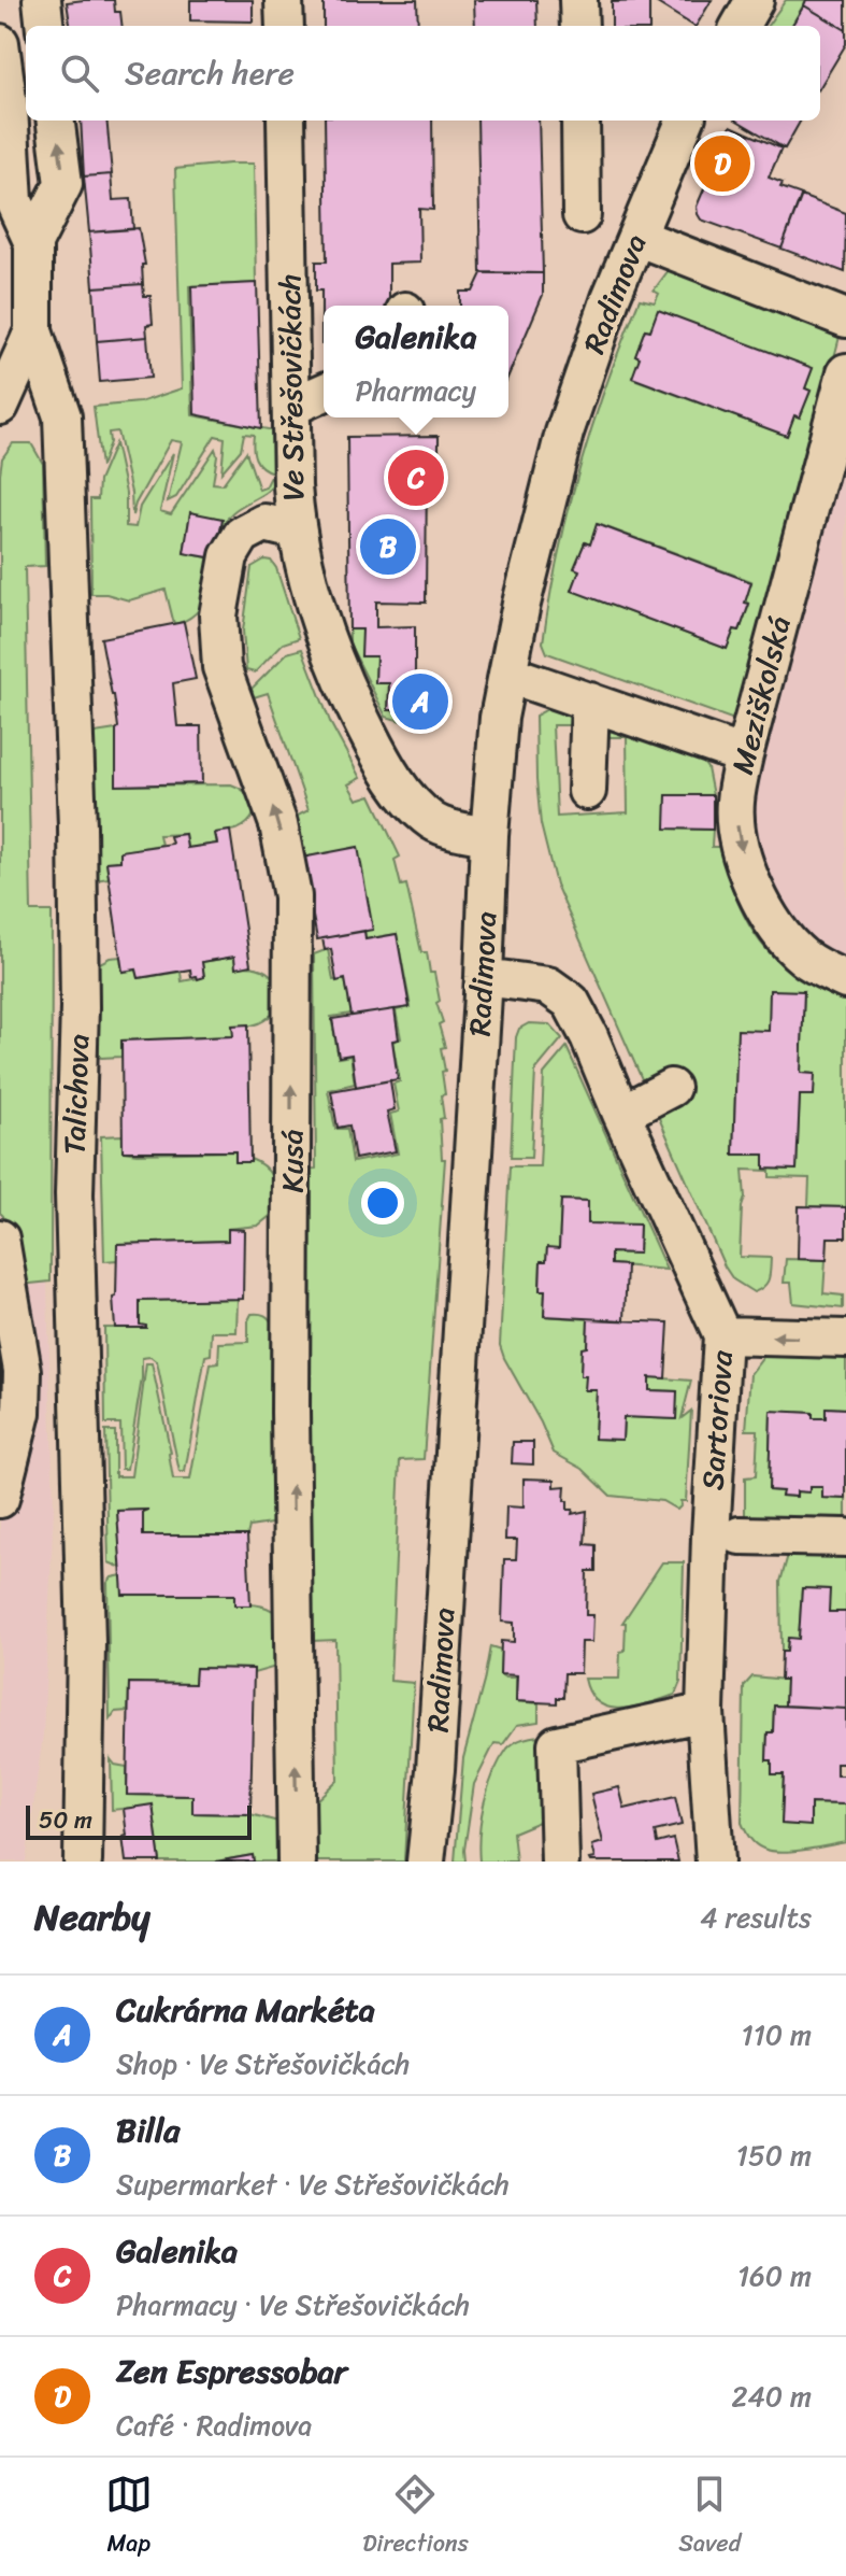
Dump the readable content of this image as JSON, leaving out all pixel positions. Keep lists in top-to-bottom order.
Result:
{
  "streets": {
    "street": [
      "Radimova",
      "Ve Střešovičkách",
      "Meziškolská",
      "Talichova",
      "Kusá",
      "Sartoriova"
    ]
  },
  "crossings": [
    ["Radimova", "Ve Střešovičkách"],
    ["Radimova", "Sartoriova"],
    ["Ve Střešovičkách", "Kusá"]
  ],
  "one_way": ["Meziškolská"],
  "scale_bar": "50 m",
  "page": {
    "search": "Search here",
    "pins": [
      "D",
      "C",
      "B",
      "A"
    ],
    "popup": ["Galenika", "Pharmacy"],
    "scale": "50 m",
    "heading": ["Nearby", "4 results"],
    "list": [
      {
        "mark": "A",
        "name": "Cukrárna Markéta",
        "note": "Shop · Ve Střešovičkách",
        "value": "110 m"
      },
      {
        "mark": "B",
        "name": "Billa",
        "note": "Supermarket · Ve Střešovičkách",
        "value": "150 m"
      },
      {
        "mark": "C",
        "name": "Galenika",
        "note": "Pharmacy · Ve Střešovičkách",
        "value": "160 m"
      },
      {
        "mark": "D",
        "name": "Zen Espressobar",
        "note": "Café · Radimova",
        "value": "240 m"
      }
    ],
    "nav": ["Map", "Directions", "Saved"]
  }
}
